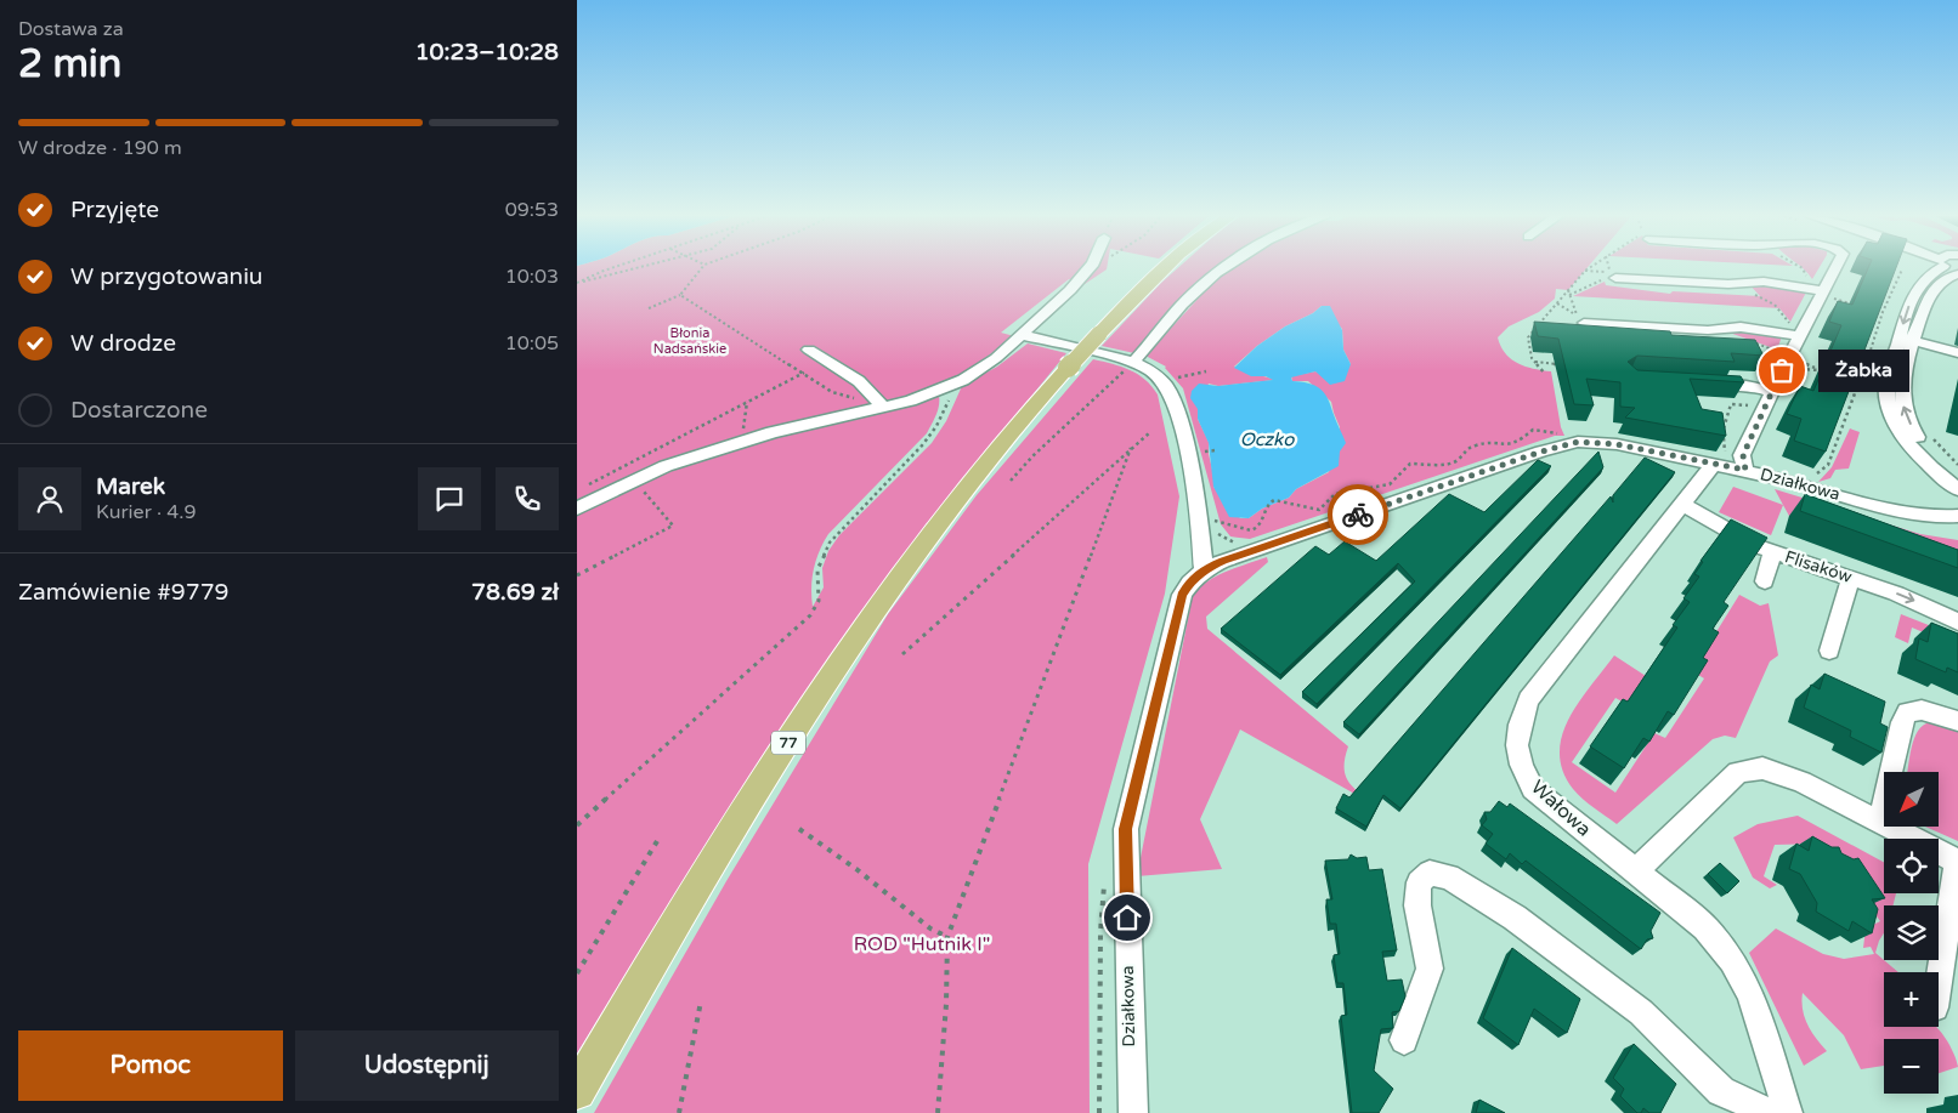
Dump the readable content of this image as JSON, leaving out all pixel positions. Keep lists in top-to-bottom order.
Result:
{
  "streets": {
    "main road": ["77"],
    "street": ["Działkowa", "Flisaków", "Wałowa"]
  },
  "crossings": [
    ["Działkowa", "Wałowa"],
    ["Flisaków", "Wałowa"]
  ],
  "one_way": ["Flisaków"],
  "water": ["Oczko"],
  "parks": ["Błonia Nadsańskie", "ROD \"Hutnik I\""],
  "places": ["Żabka"],
  "north": "bottom left",
  "page": {
    "heading": ["2 min", "Dostawa za", "10:23–10:28"],
    "panel": [
      "Marek",
      "Kurier · 4.9",
      "Zamówienie #9779",
      "78.69 zł"
    ],
    "bar": "W drodze · 190 m",
    "list": [
      ["Przyjęte", "09:53"],
      ["W przygotowaniu", "10:03"],
      ["W drodze", "10:05"],
      "Dostarczone"
    ],
    "bubble": "Żabka",
    "map_buttons": ["+", "−"],
    "buttons": ["Pomoc", "Udostępnij"]
  }
}
